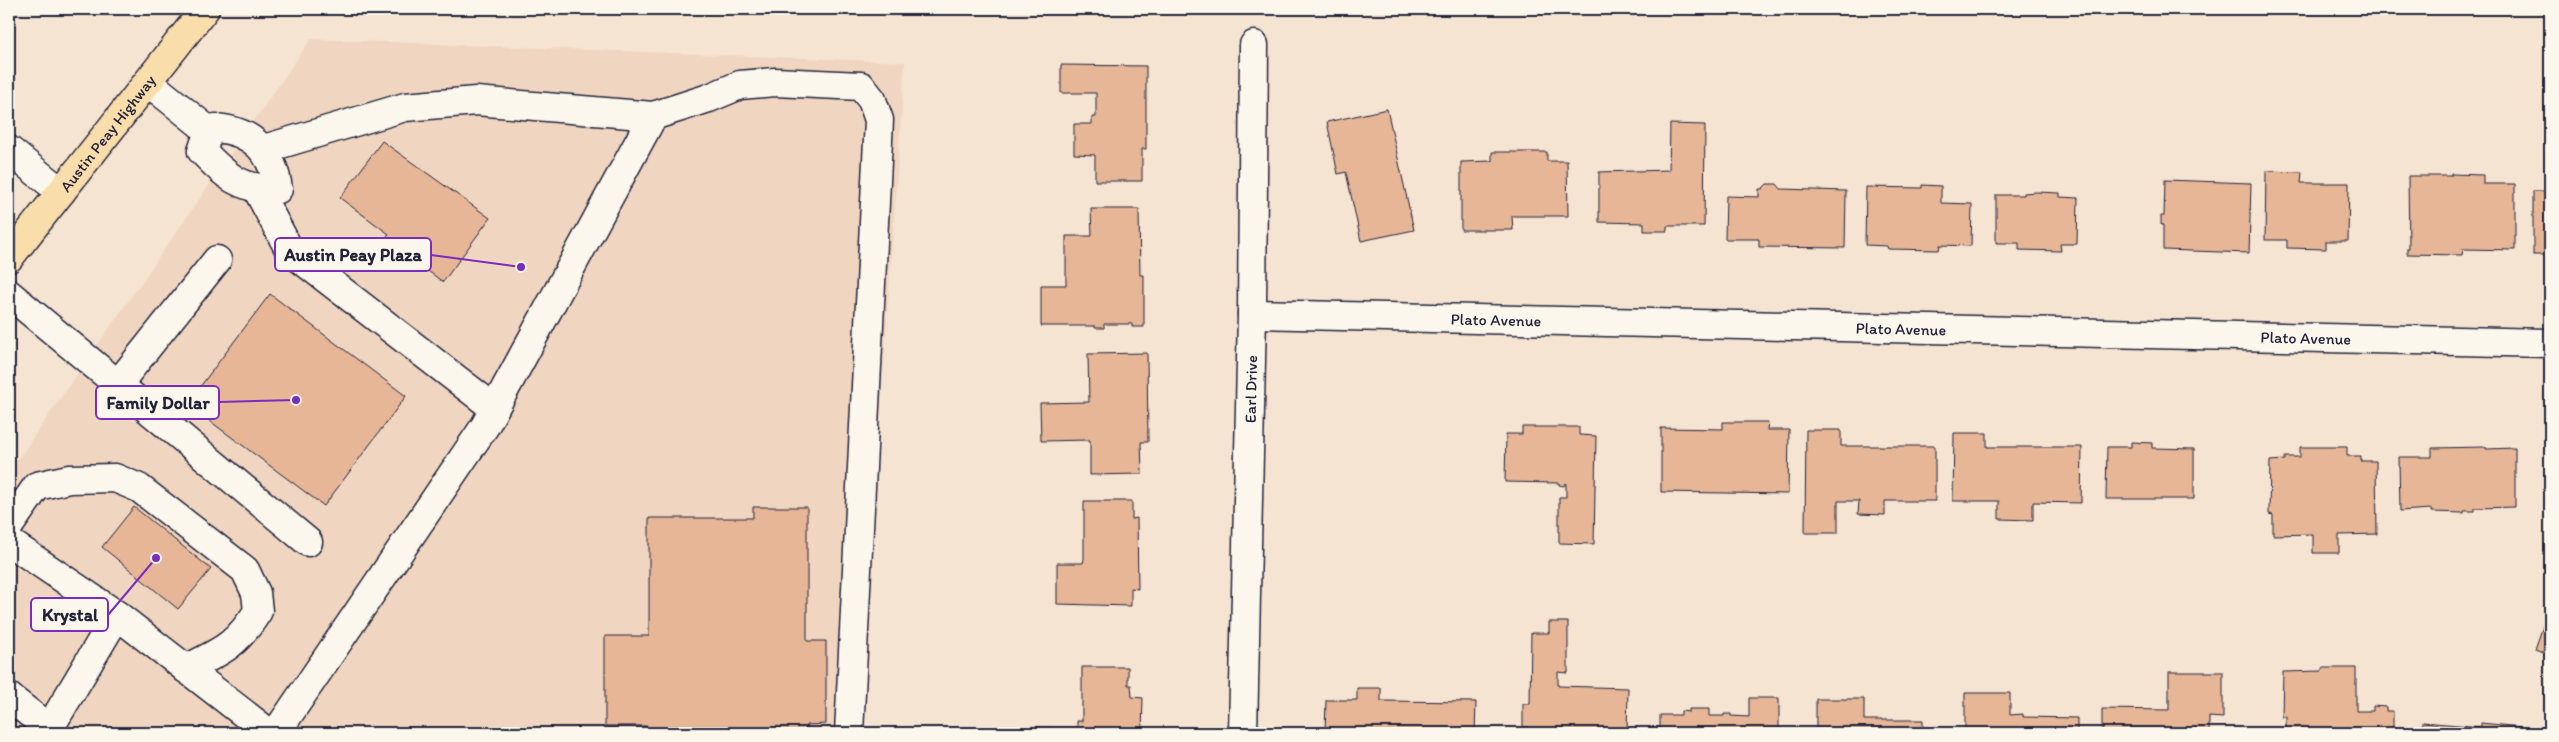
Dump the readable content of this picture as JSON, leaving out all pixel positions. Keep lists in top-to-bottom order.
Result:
{
  "streets": {
    "main road": ["Austin Peay Highway"],
    "street": ["Plato Avenue", "Earl Drive"]
  },
  "crossings": [
    ["Plato Avenue", "Earl Drive"]
  ],
  "places": ["Austin Peay Plaza", "Family Dollar", "Krystal"]
}
